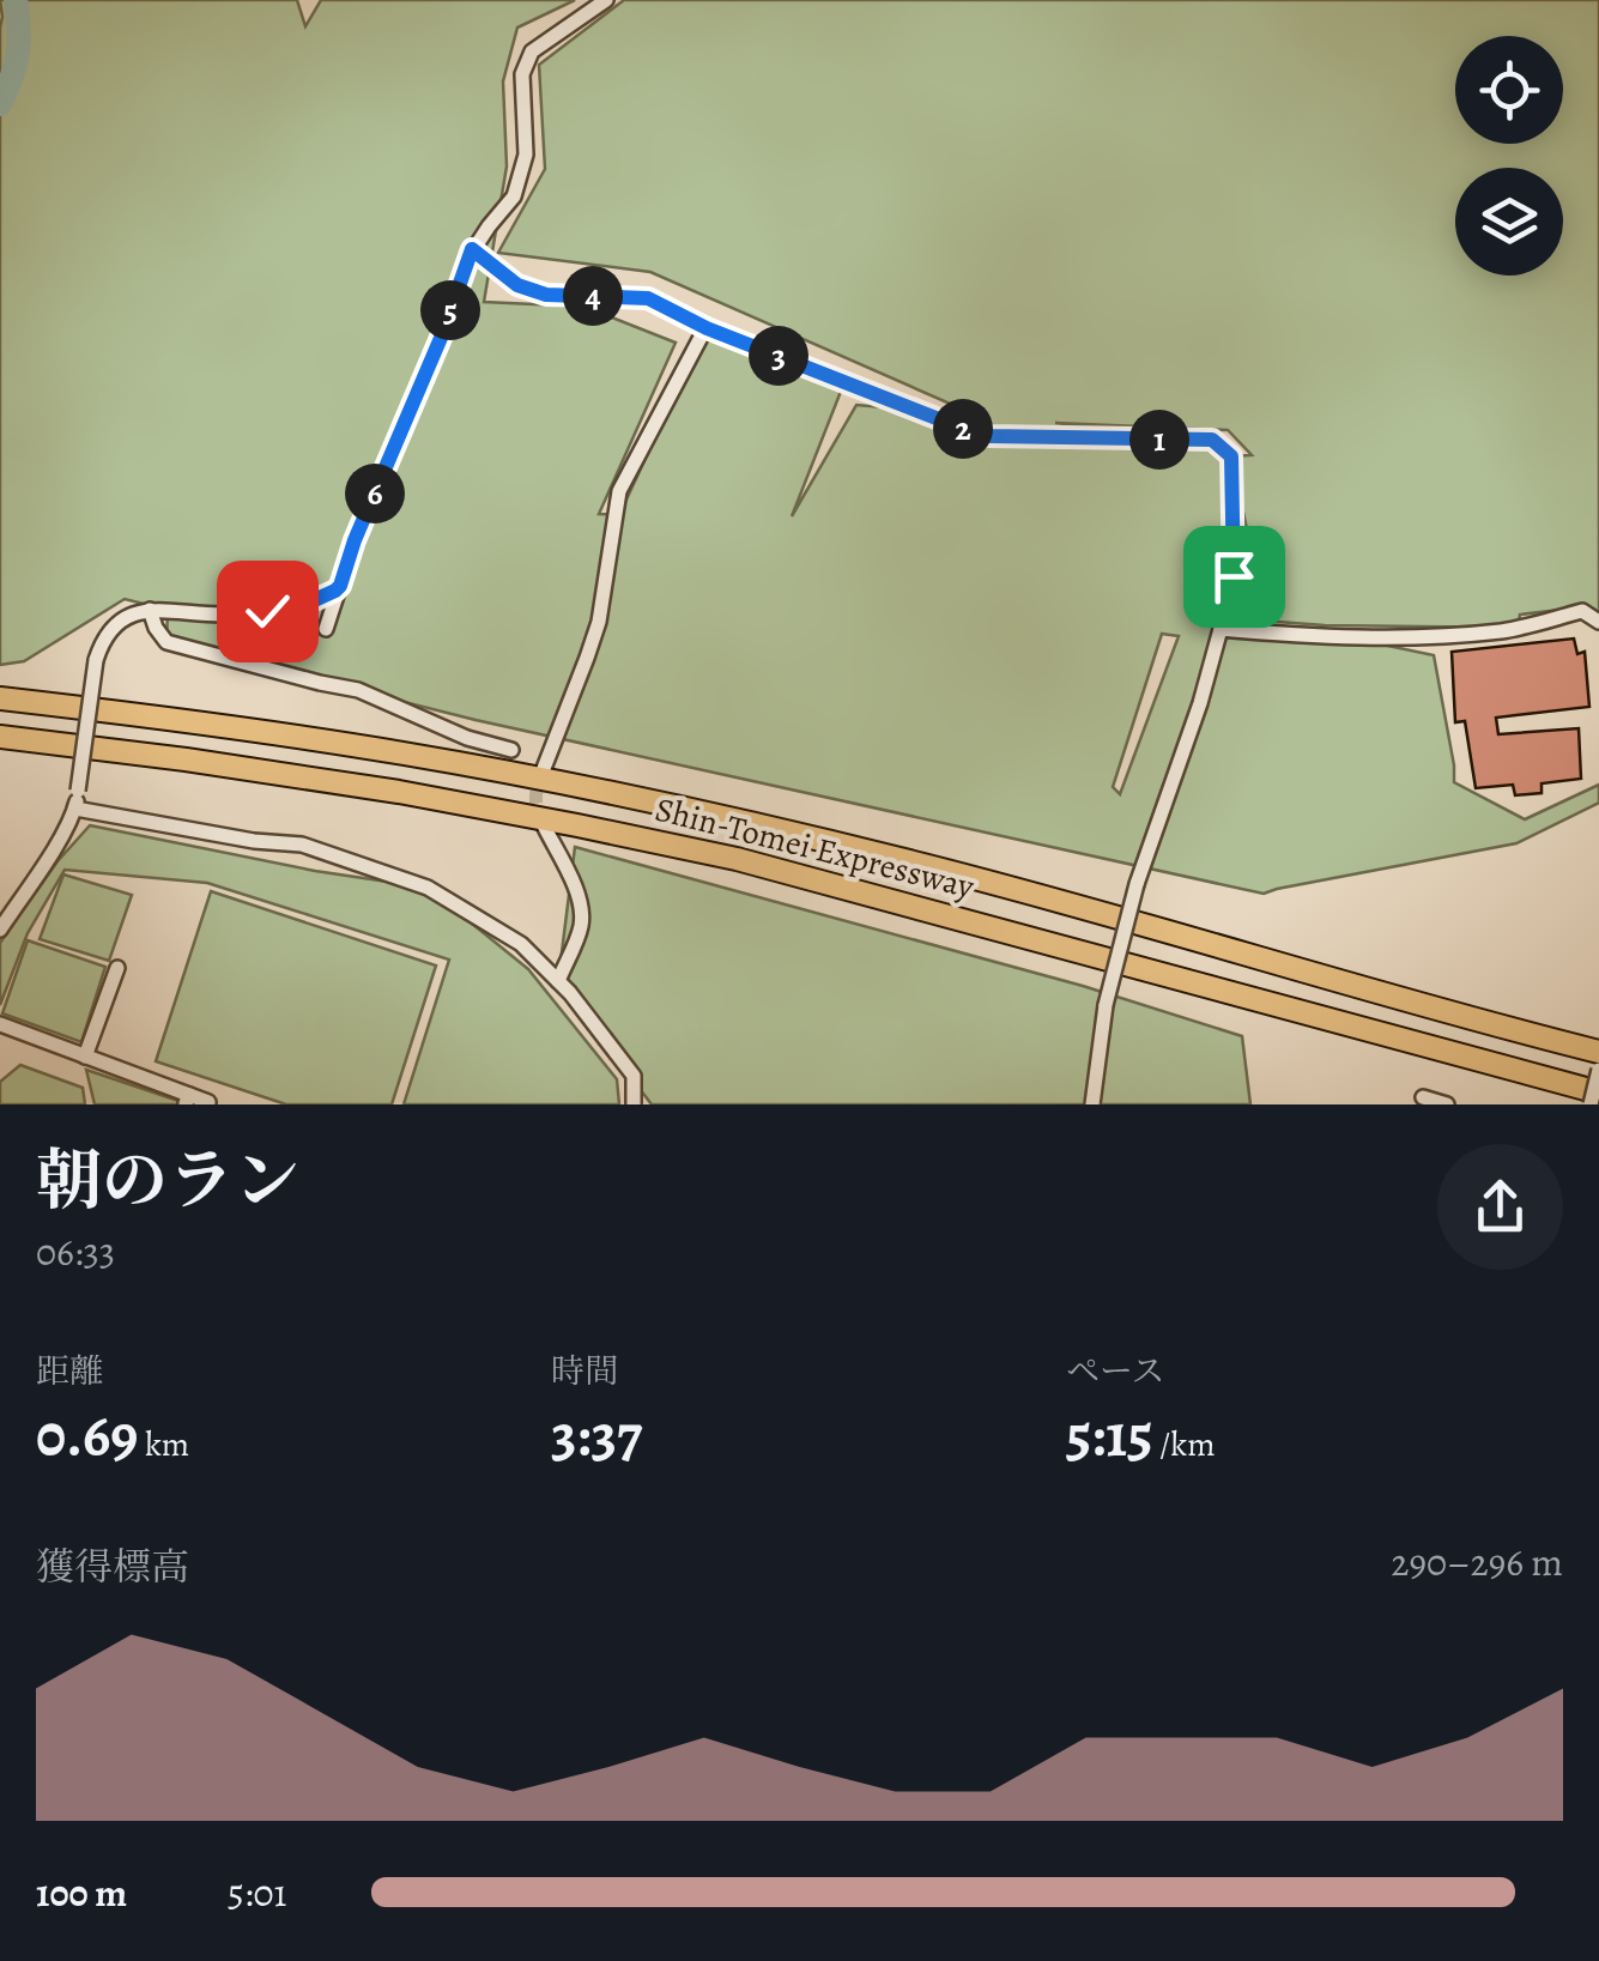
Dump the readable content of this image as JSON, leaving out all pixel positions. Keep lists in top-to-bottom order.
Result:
{
  "streets": {
    "highway": ["Shin-Tomei Expressway"]
  },
  "page": {
    "pins": [
      "4",
      "5",
      "3",
      "2",
      "1",
      "6"
    ],
    "heading": ["朝のラン", "06:33"],
    "stats": [
      ["距離", "0.69 km"],
      ["時間", "3:37"],
      ["ペース", "5:15 /km"]
    ],
    "chart": ["獲得標高", "290–296 m"],
    "list": [
      {
        "name": "100 m",
        "note": "5:01"
      }
    ]
  }
}
